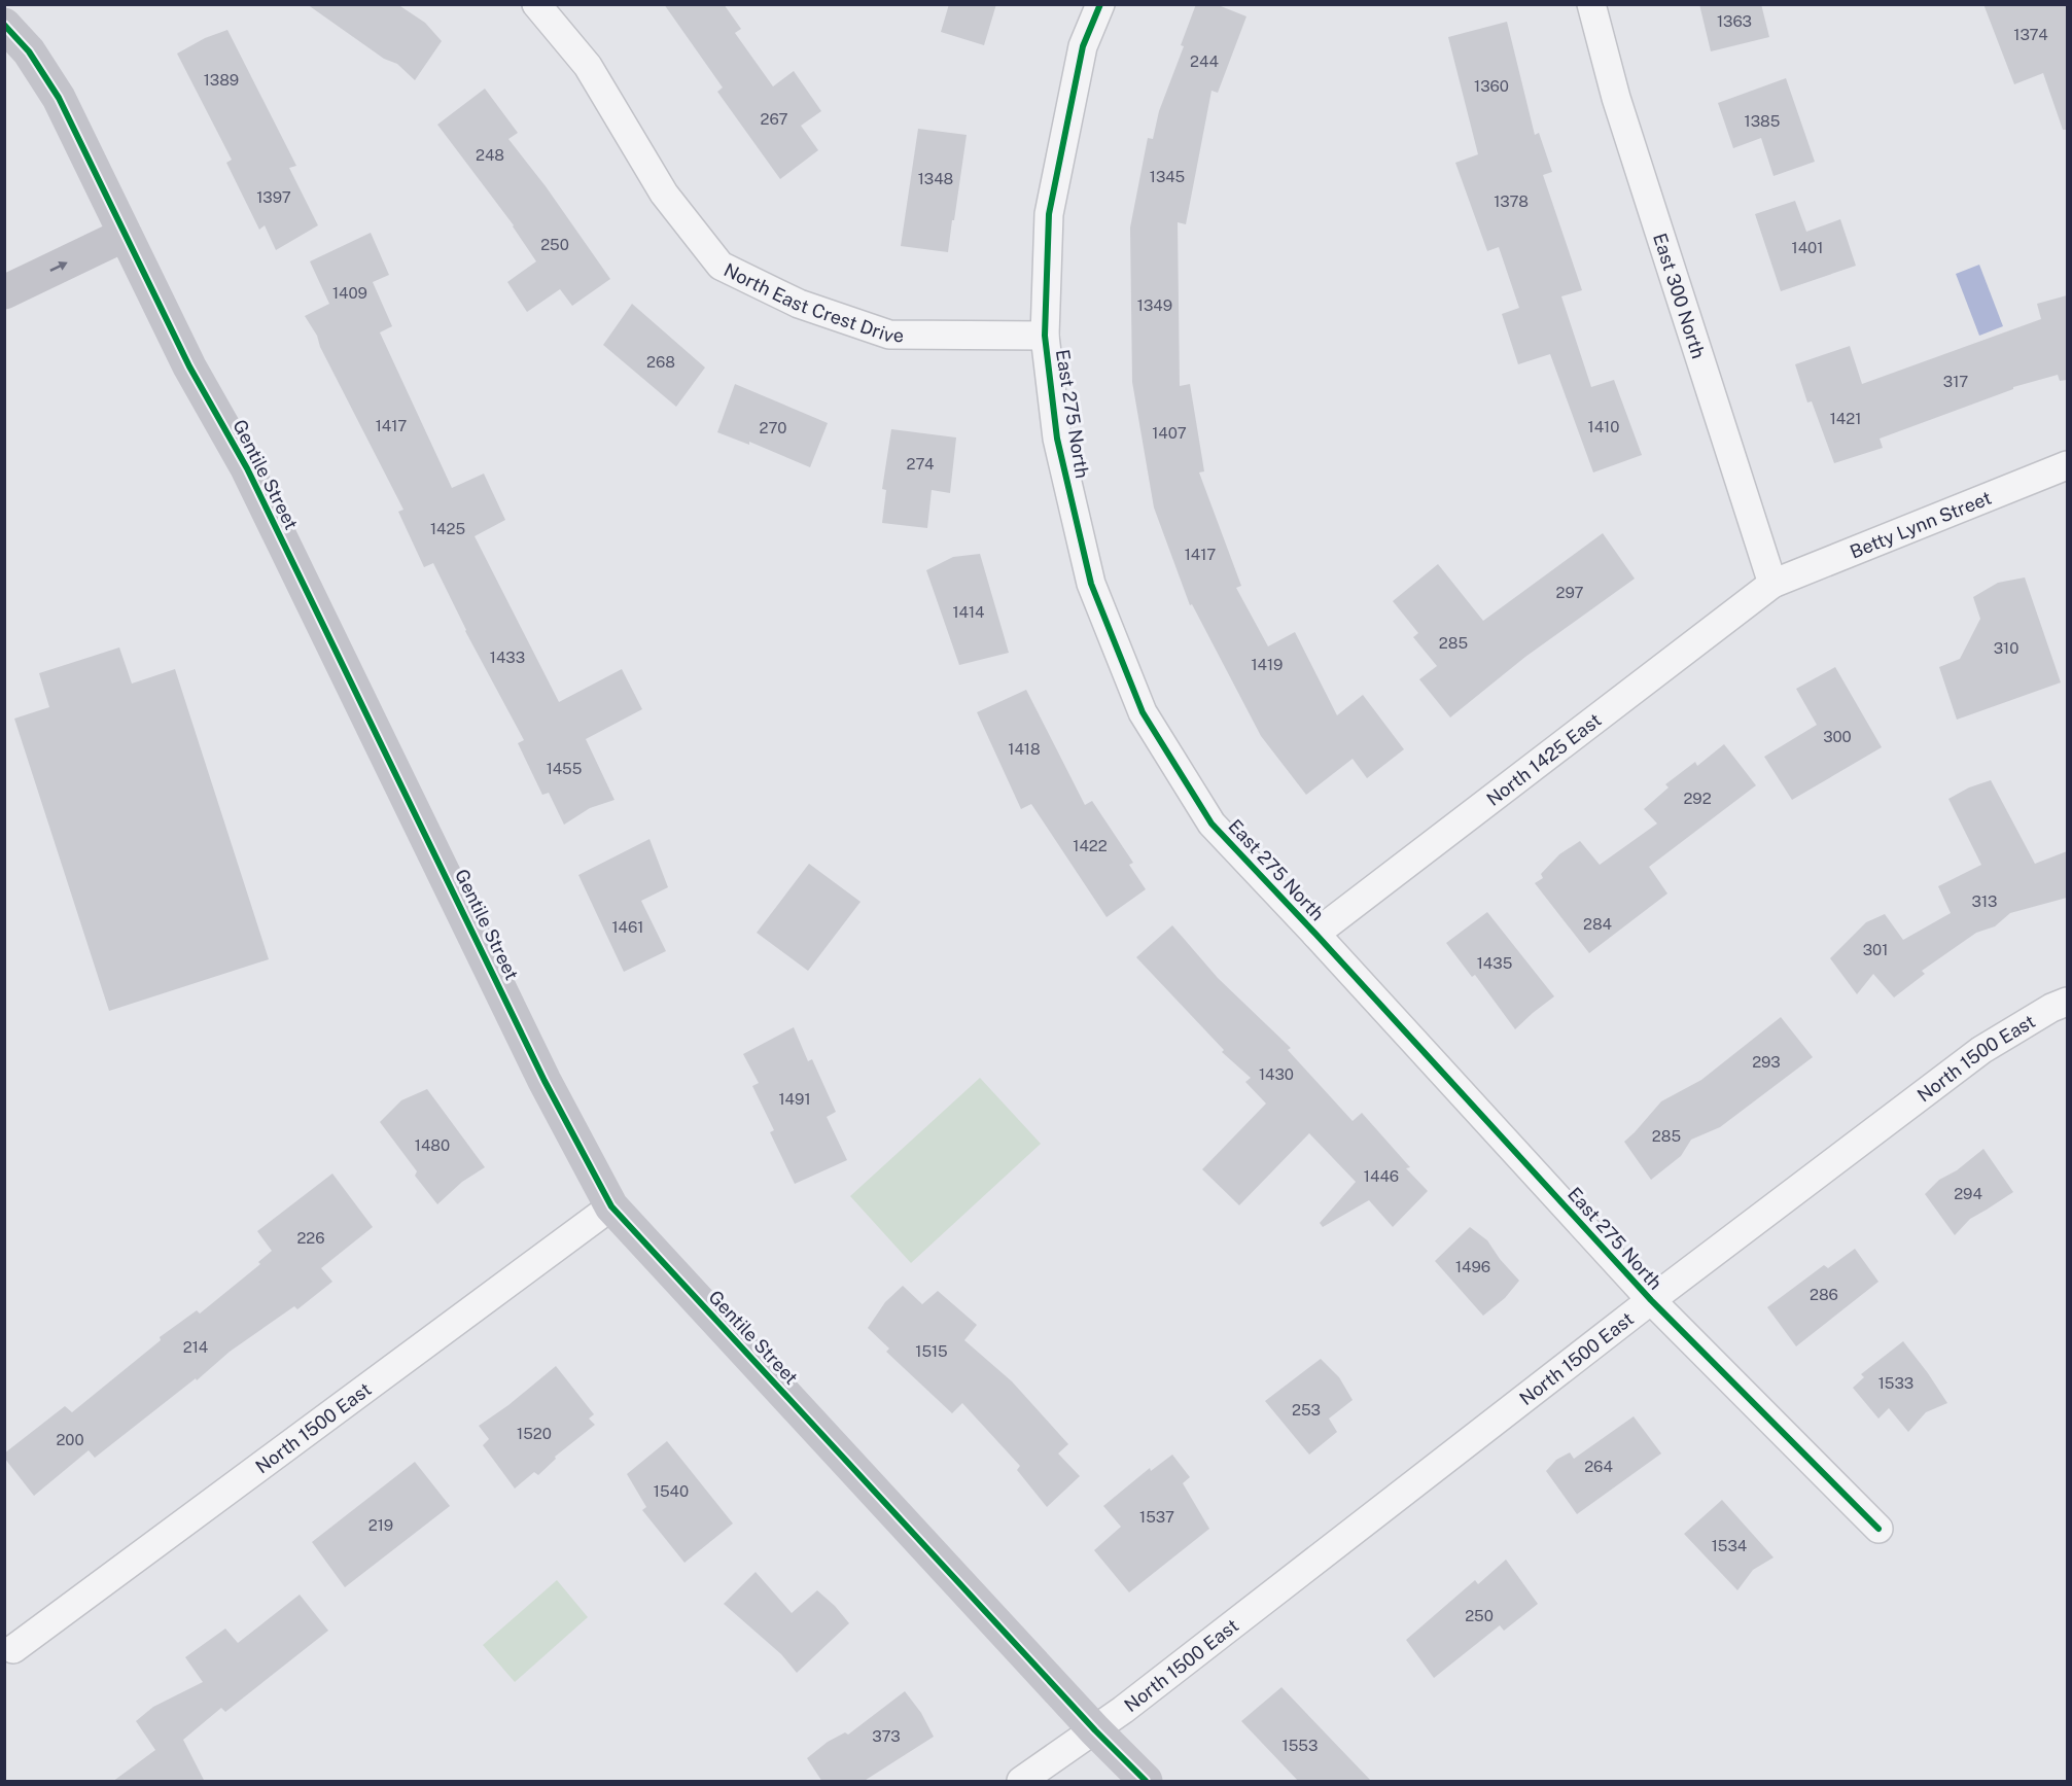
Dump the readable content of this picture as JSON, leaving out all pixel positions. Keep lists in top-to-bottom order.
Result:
{
  "streets": {
    "street": [
      "East 300 North",
      "North East Crest Drive",
      "East 275 North",
      "Gentile Street",
      "Betty Lynn Street",
      "North 1425 East",
      "North 1500 East"
    ]
  },
  "crossings": [
    ["East 300 North", "Betty Lynn Street"],
    ["East 300 North", "North 1425 East"],
    ["North East Crest Drive", "East 275 North"],
    ["East 275 North", "North 1425 East"],
    ["East 275 North", "North 1500 East"],
    ["Gentile Street", "North 1500 East"],
    ["Betty Lynn Street", "North 1425 East"]
  ],
  "house_numbers": [
    "1363",
    "1374",
    "244",
    "1389",
    "1360",
    "267",
    "1385",
    "248",
    "1345",
    "1348",
    "1397",
    "1378",
    "250",
    "1401",
    "1409",
    "1349",
    "268",
    "317",
    "1421",
    "1417",
    "1410",
    "270",
    "1407",
    "274",
    "1425",
    "1417",
    "297",
    "1414",
    "285",
    "310",
    "1433",
    "1419",
    "300",
    "1418",
    "1455",
    "292",
    "1422",
    "313",
    "284",
    "1461",
    "301",
    "1435",
    "293",
    "1430",
    "1491",
    "285",
    "1480",
    "1446",
    "294",
    "226",
    "1496",
    "286",
    "214",
    "1515",
    "1533",
    "253",
    "1520",
    "200",
    "264",
    "1540",
    "1537",
    "219",
    "1534",
    "250",
    "373",
    "1553"
  ]
}
